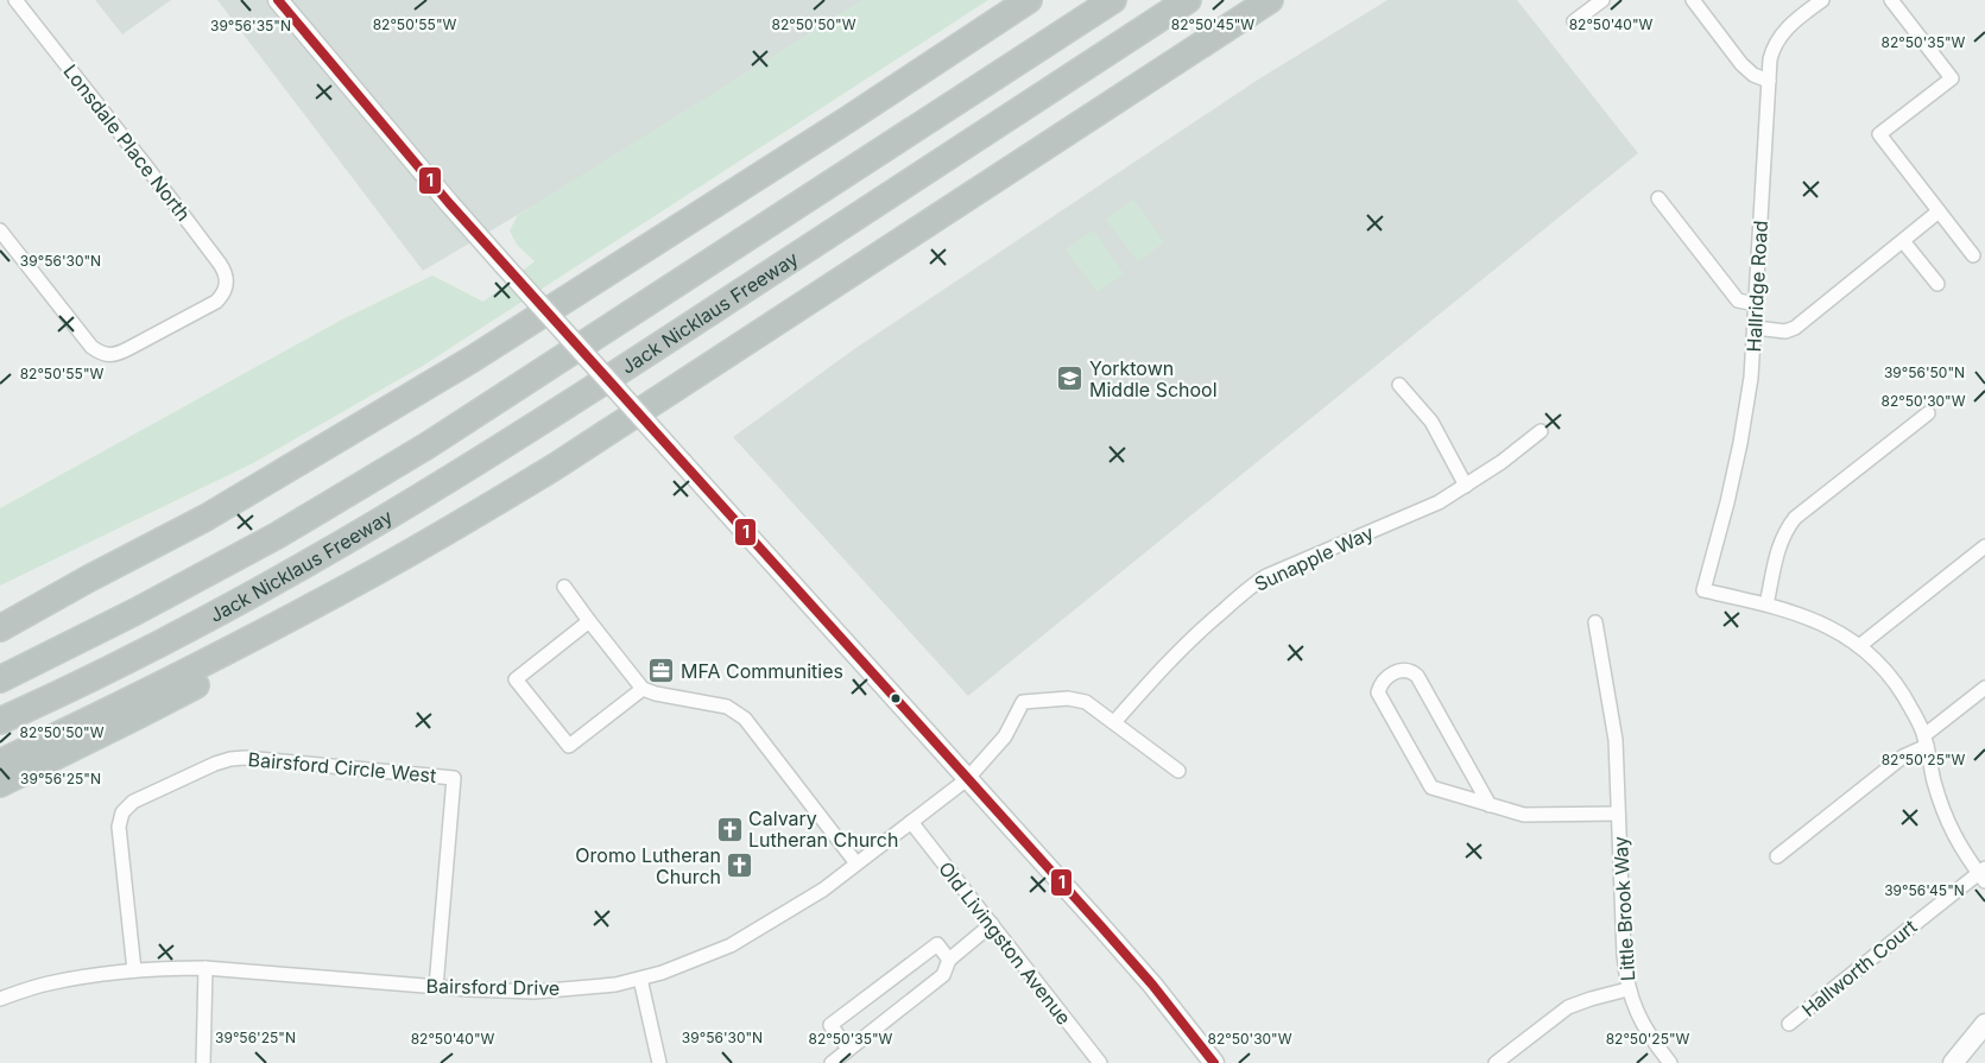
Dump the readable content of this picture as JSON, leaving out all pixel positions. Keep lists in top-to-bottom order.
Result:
{
  "streets": {
    "highway": ["Jack Nicklaus Freeway"],
    "street": [
      "Lonsdale Place North",
      "Hallridge Road",
      "Sunapple Way",
      "Bairsford Circle West",
      "Little Brook Way",
      "Old Livingston Avenue",
      "Hallworth Court",
      "Bairsford Drive"
    ]
  },
  "crossings": [
    ["Sunapple Way", "Bairsford Drive"],
    ["Bairsford Circle West", "Bairsford Drive"],
    ["Old Livingston Avenue", "Bairsford Drive"]
  ],
  "places": {
    "school or university": ["Yorktown Middle School"],
    "office": ["MFA Communities"],
    "church": ["Calvary Lutheran Church", "Oromo Lutheran Church"]
  },
  "lines": ["transit line 1"],
  "coordinates": [
    "82°50'50\"W",
    "82°50'55\"W",
    "82°50'45\"W",
    "82°50'40\"W",
    "39°56'35\"N",
    "82°50'35\"W",
    "39°56'30\"N",
    "39°56'50\"N",
    "82°50'30\"W",
    "82°50'25\"W",
    "39°56'25\"N",
    "39°56'45\"N"
  ]
}
